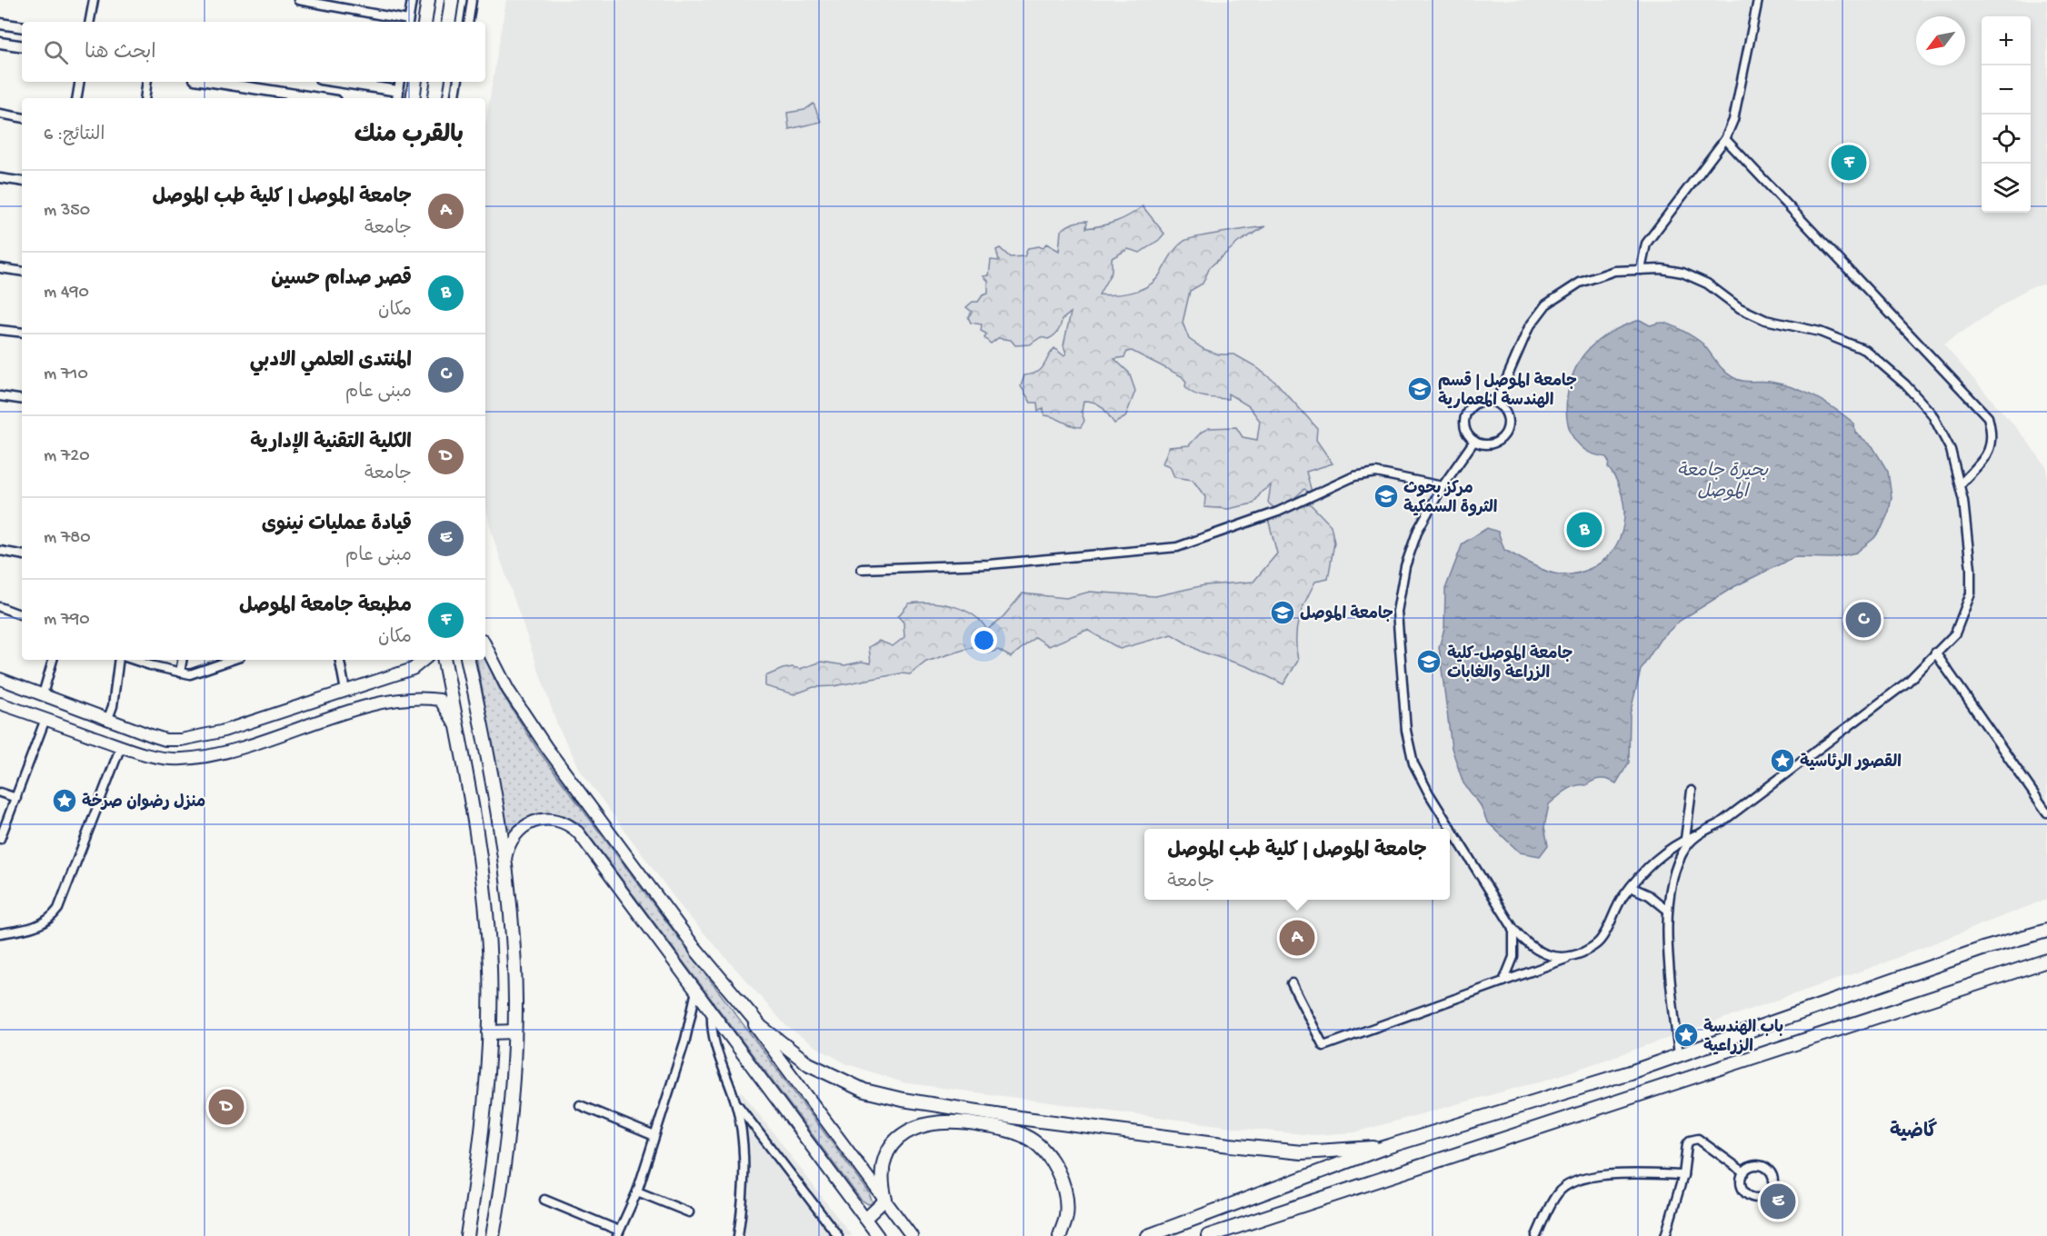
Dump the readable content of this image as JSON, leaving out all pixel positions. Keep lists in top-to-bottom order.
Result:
{
  "districts": ["گاضية"],
  "water": ["بحيرة جامعة الموصل"],
  "places": {
    "school or university": [
      "جامعة الموصل | قسم الهندسة المعمارية",
      "مركز بحوث الثروة السمكية",
      "جامعة الموصل",
      "جامعة الموصل-كلية الزراعة والغابات"
    ],
    "place": ["القصور الرئاسية", "منزل رضوان صرخة", "باب الهندسة الزراعية"]
  },
  "north": "bottom left",
  "page": {
    "map_buttons": ["+", "−"],
    "search": "ابحث هنا",
    "heading": ["بالقرب منك", "النتائج: 6"],
    "pins": [
      "F",
      "B",
      "C",
      "A",
      "D",
      "E"
    ],
    "list": [
      {
        "mark": "A",
        "name": "جامعة الموصل | كلية طب الموصل",
        "note": "جامعة",
        "value": "350 m"
      },
      {
        "mark": "B",
        "name": "قصر صدام حسين",
        "note": "مكان",
        "value": "490 m"
      },
      {
        "mark": "C",
        "name": "المنتدى العلمي الادبي",
        "note": "مبنى عام",
        "value": "710 m"
      },
      {
        "mark": "D",
        "name": "الكلية التقنية الإدارية",
        "note": "جامعة",
        "value": "720 m"
      },
      {
        "mark": "E",
        "name": "قيادة عمليات نينوى",
        "note": "مبنى عام",
        "value": "780 m"
      },
      {
        "mark": "F",
        "name": "مطبعة جامعة الموصل",
        "note": "مكان",
        "value": "790 m"
      }
    ],
    "popup": ["جامعة الموصل | كلية طب الموصل", "جامعة"]
  }
}
